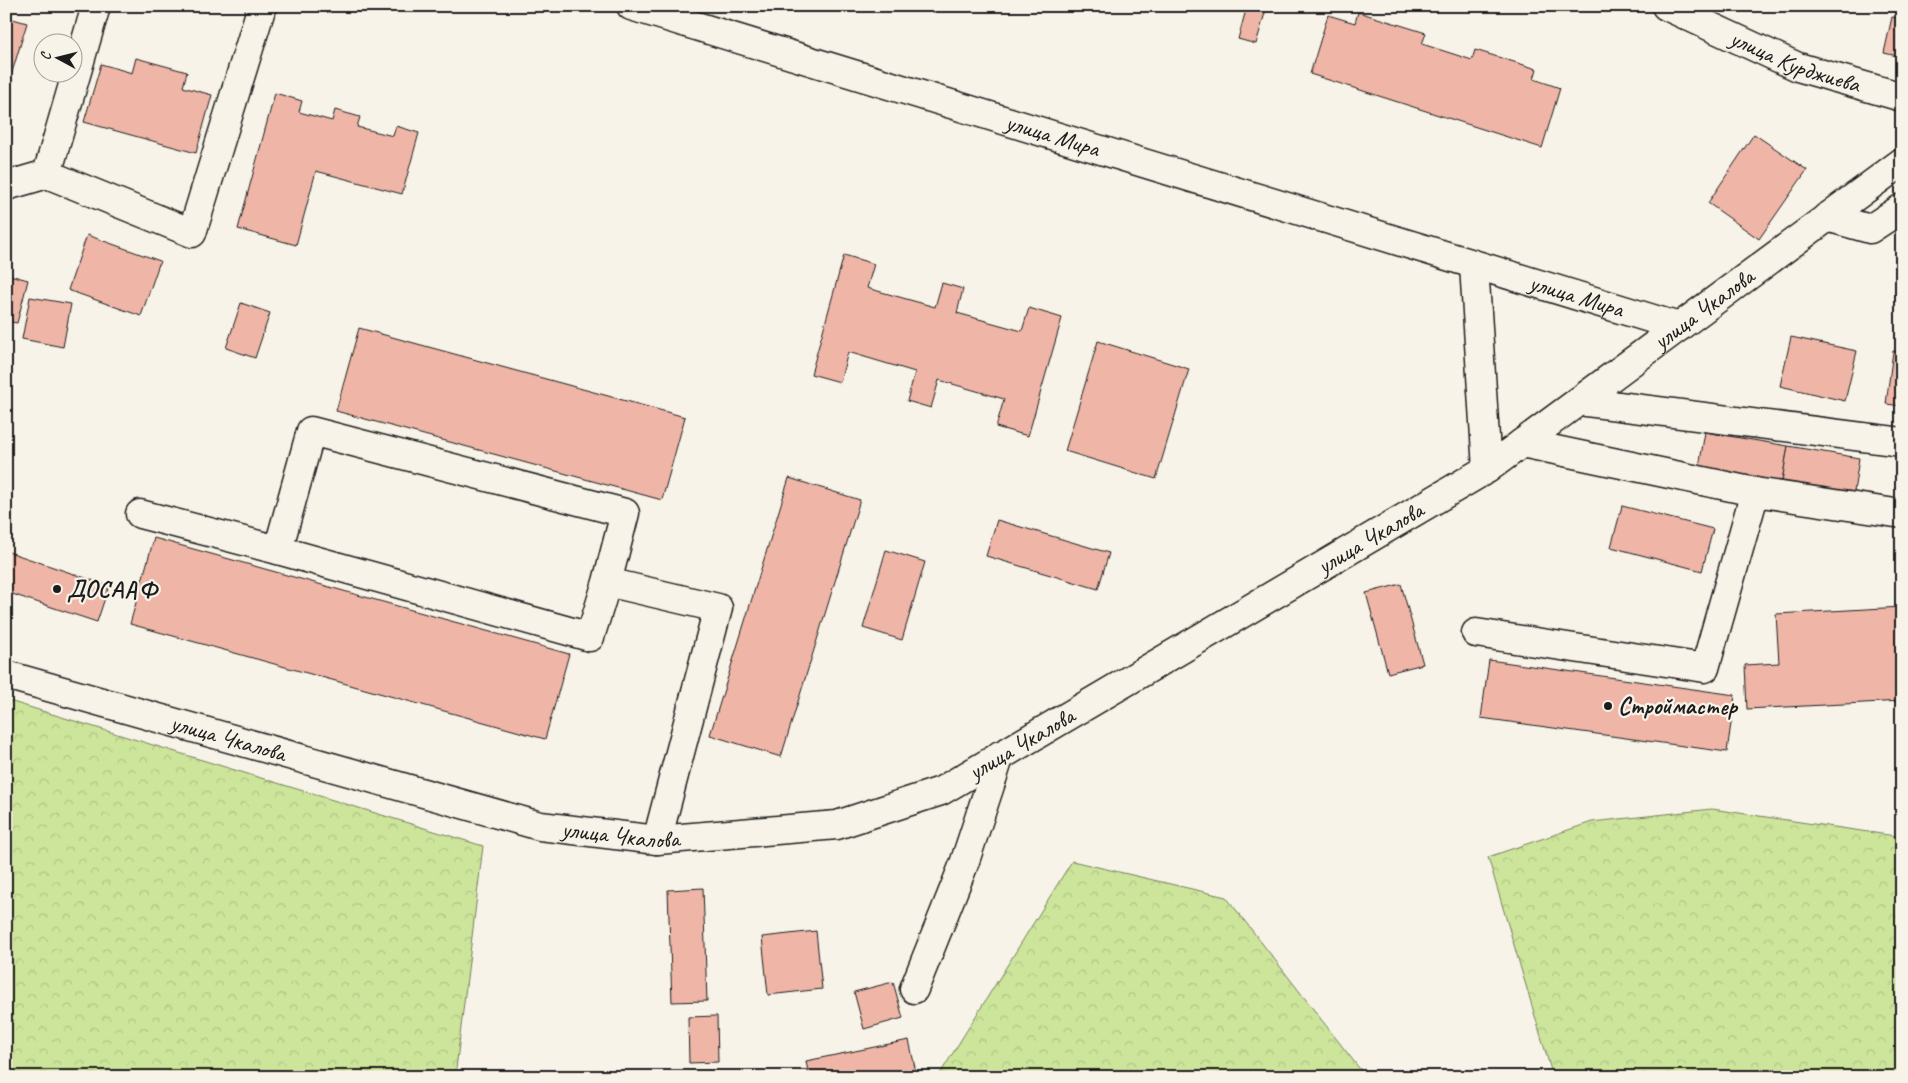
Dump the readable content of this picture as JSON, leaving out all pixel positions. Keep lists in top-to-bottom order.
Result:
{
  "streets": {
    "street": ["улица Курджиева", "улица Мира", "улица Чкалова"]
  },
  "crossings": [
    ["улица Мира", "улица Чкалова"]
  ],
  "places": ["ДОСААФ", "Строймастер"],
  "north": "left"
}
